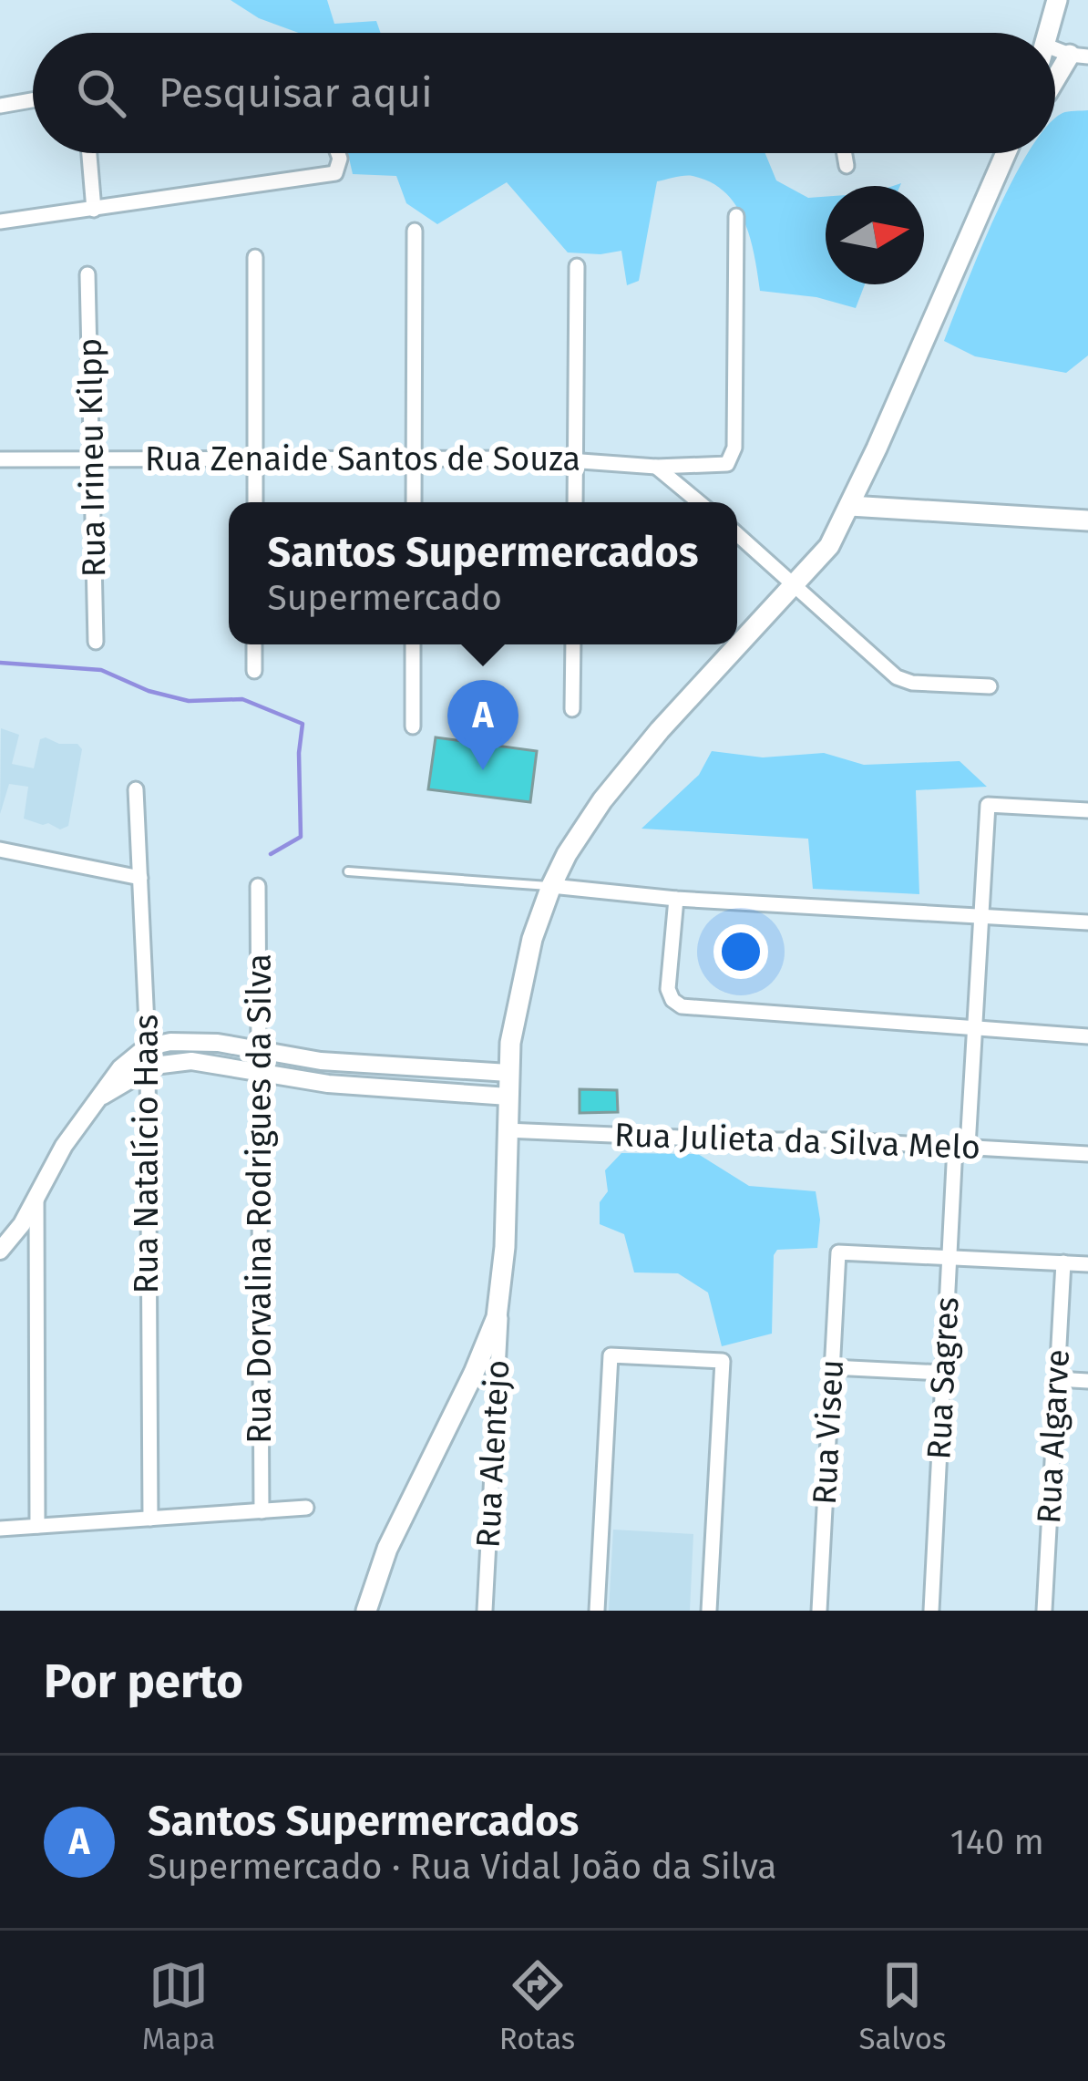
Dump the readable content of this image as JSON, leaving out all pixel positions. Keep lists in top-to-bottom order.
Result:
{
  "streets": {
    "street": [
      "Rua Irineu Kilpp",
      "Rua Zenaide Santos de Souza",
      "Rua Julieta da Silva Melo",
      "Rua Natalício Haas",
      "Rua Dorvalina Rodrigues da Silva",
      "Rua Sagres",
      "Rua Viseu",
      "Rua Algarve",
      "Rua Alentejo"
    ]
  },
  "crossings": [
    ["Rua Irineu Kilpp", "Rua Zenaide Santos de Souza"],
    ["Rua Julieta da Silva Melo", "Rua Sagres"],
    ["Rua Sagres", "Rua Viseu"]
  ],
  "north": "right",
  "page": {
    "search": "Pesquisar aqui",
    "popup": ["Santos Supermercados", "Supermercado"],
    "pins": "A",
    "heading": "Por perto",
    "list": [
      {
        "mark": "A",
        "name": "Santos Supermercados",
        "note": "Supermercado · Rua Vidal João da Silva",
        "value": "140 m"
      }
    ],
    "nav": ["Mapa", "Rotas", "Salvos"]
  }
}
